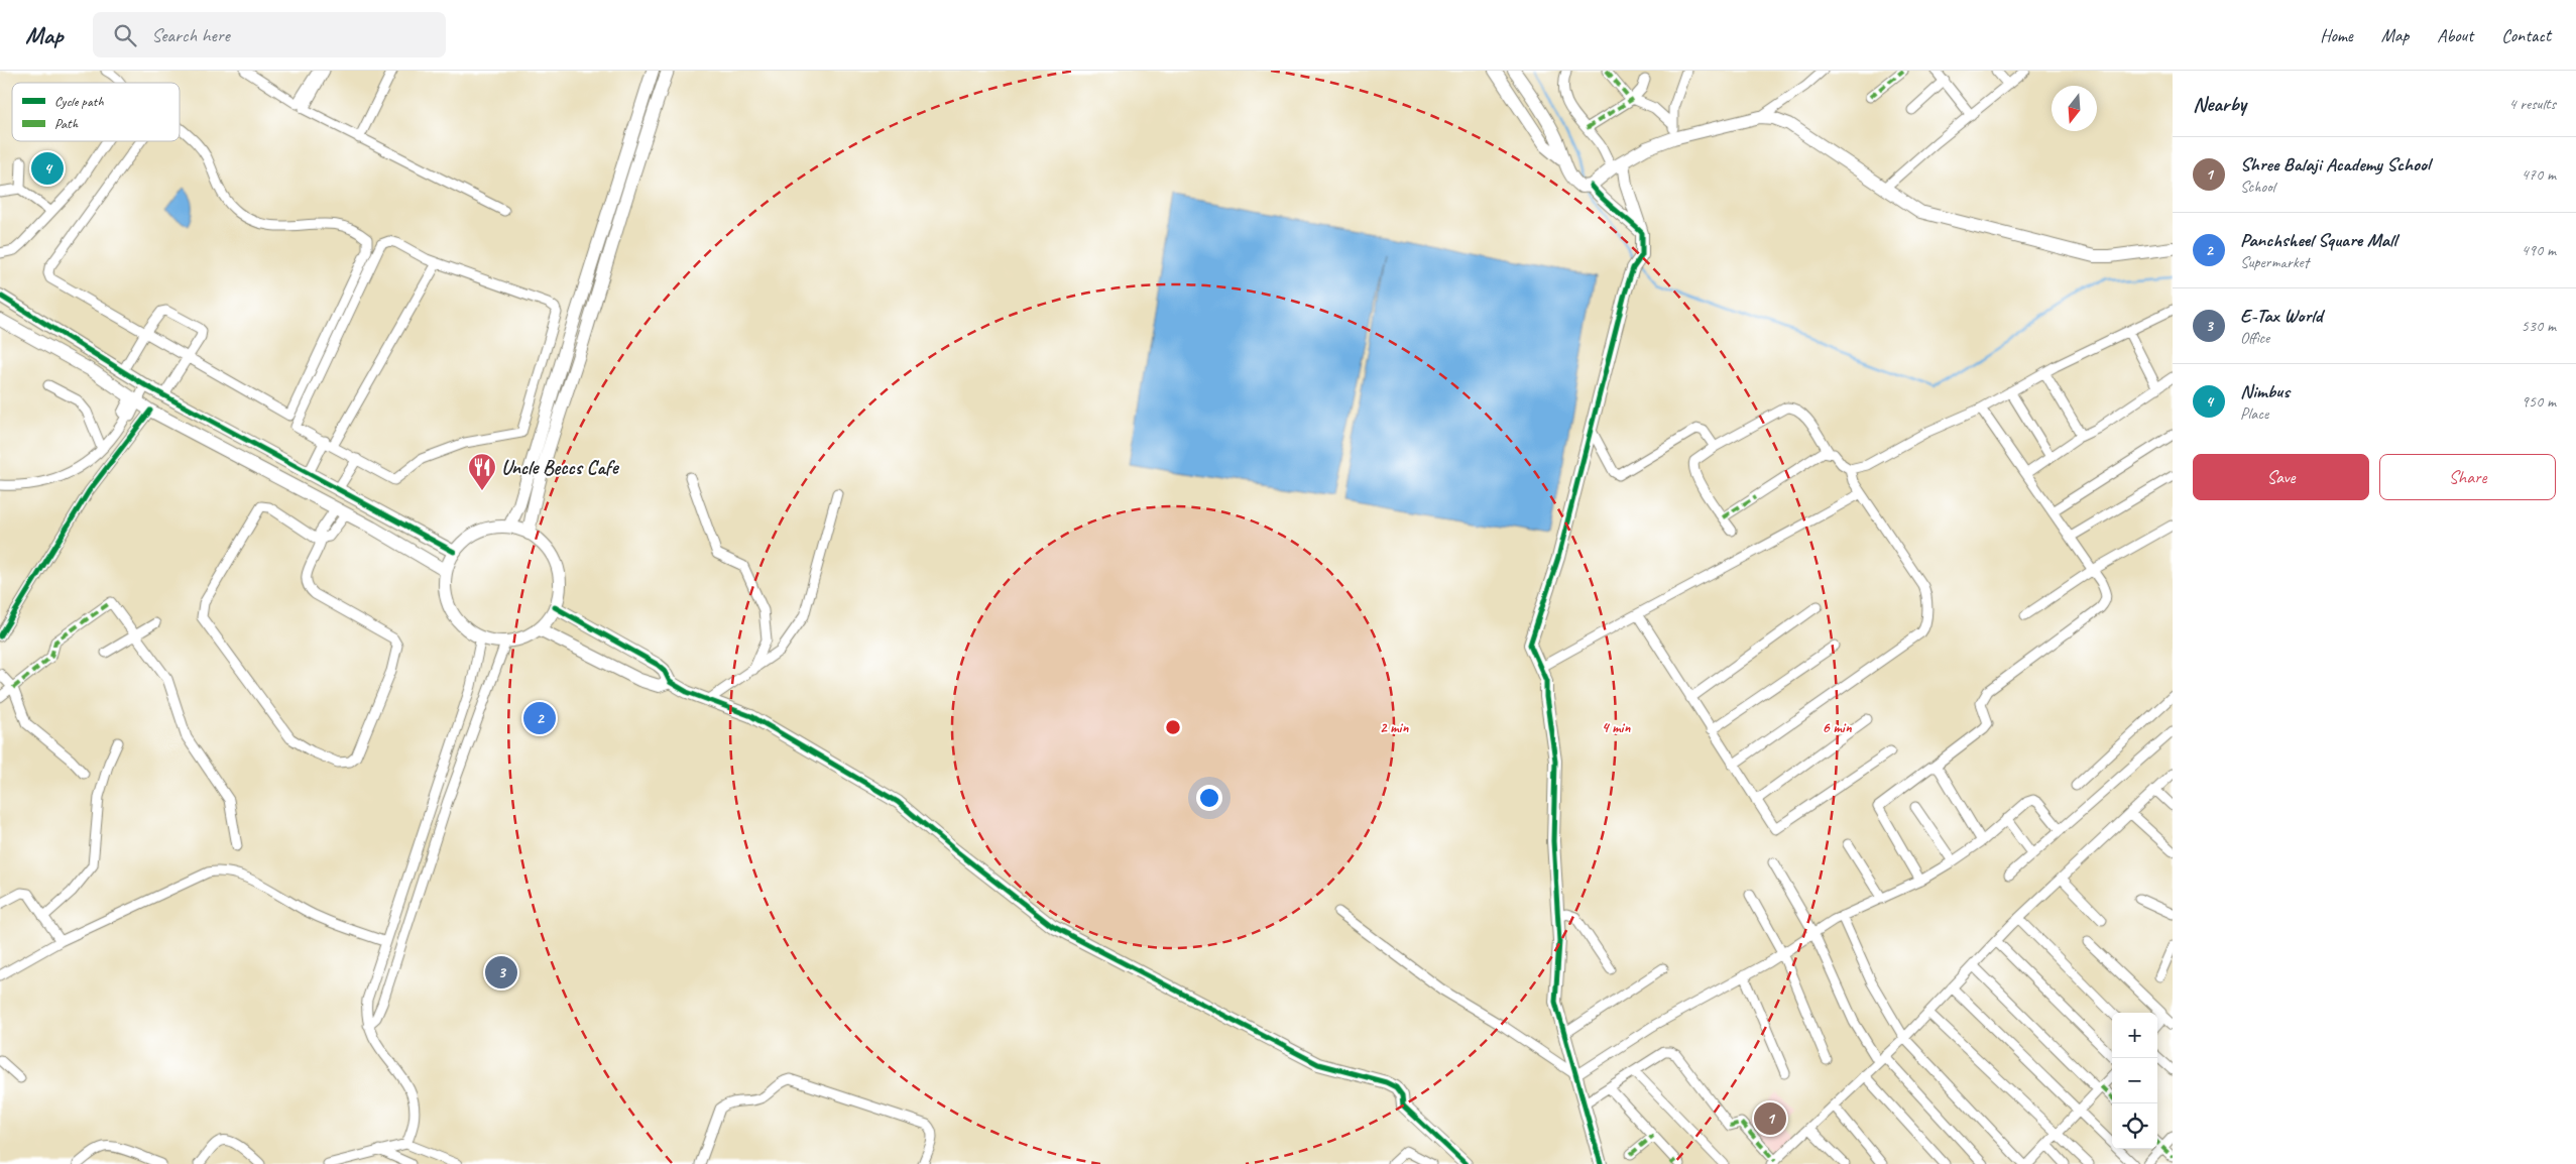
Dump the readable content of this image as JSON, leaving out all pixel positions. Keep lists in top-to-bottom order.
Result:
{
  "places": {
    "restaurant": ["Uncle Beccs Cafe"]
  },
  "legend": ["Cycle path", "Path"],
  "north": "bottom",
  "page": {
    "header": "Map",
    "search": "Search here",
    "nav": [
      "Home",
      "Map",
      "About",
      "Contact"
    ],
    "heading": ["Nearby", "4 results"],
    "list": [
      {
        "mark": "1",
        "name": "Shree Balaji Academy School",
        "note": "School",
        "value": "470 m"
      },
      {
        "mark": "2",
        "name": "Panchsheel Square Mall",
        "note": "Supermarket",
        "value": "490 m"
      },
      {
        "mark": "3",
        "name": "E-Tax World",
        "note": "Office",
        "value": "530 m"
      },
      {
        "mark": "4",
        "name": "Nimbus",
        "note": "Place",
        "value": "950 m"
      }
    ],
    "pins": [
      "4",
      "2",
      "3",
      "1"
    ],
    "buttons": ["Save", "Share"],
    "map_buttons": ["+", "−"]
  },
  "rings": ["2 min", "4 min", "6 min"]
}
